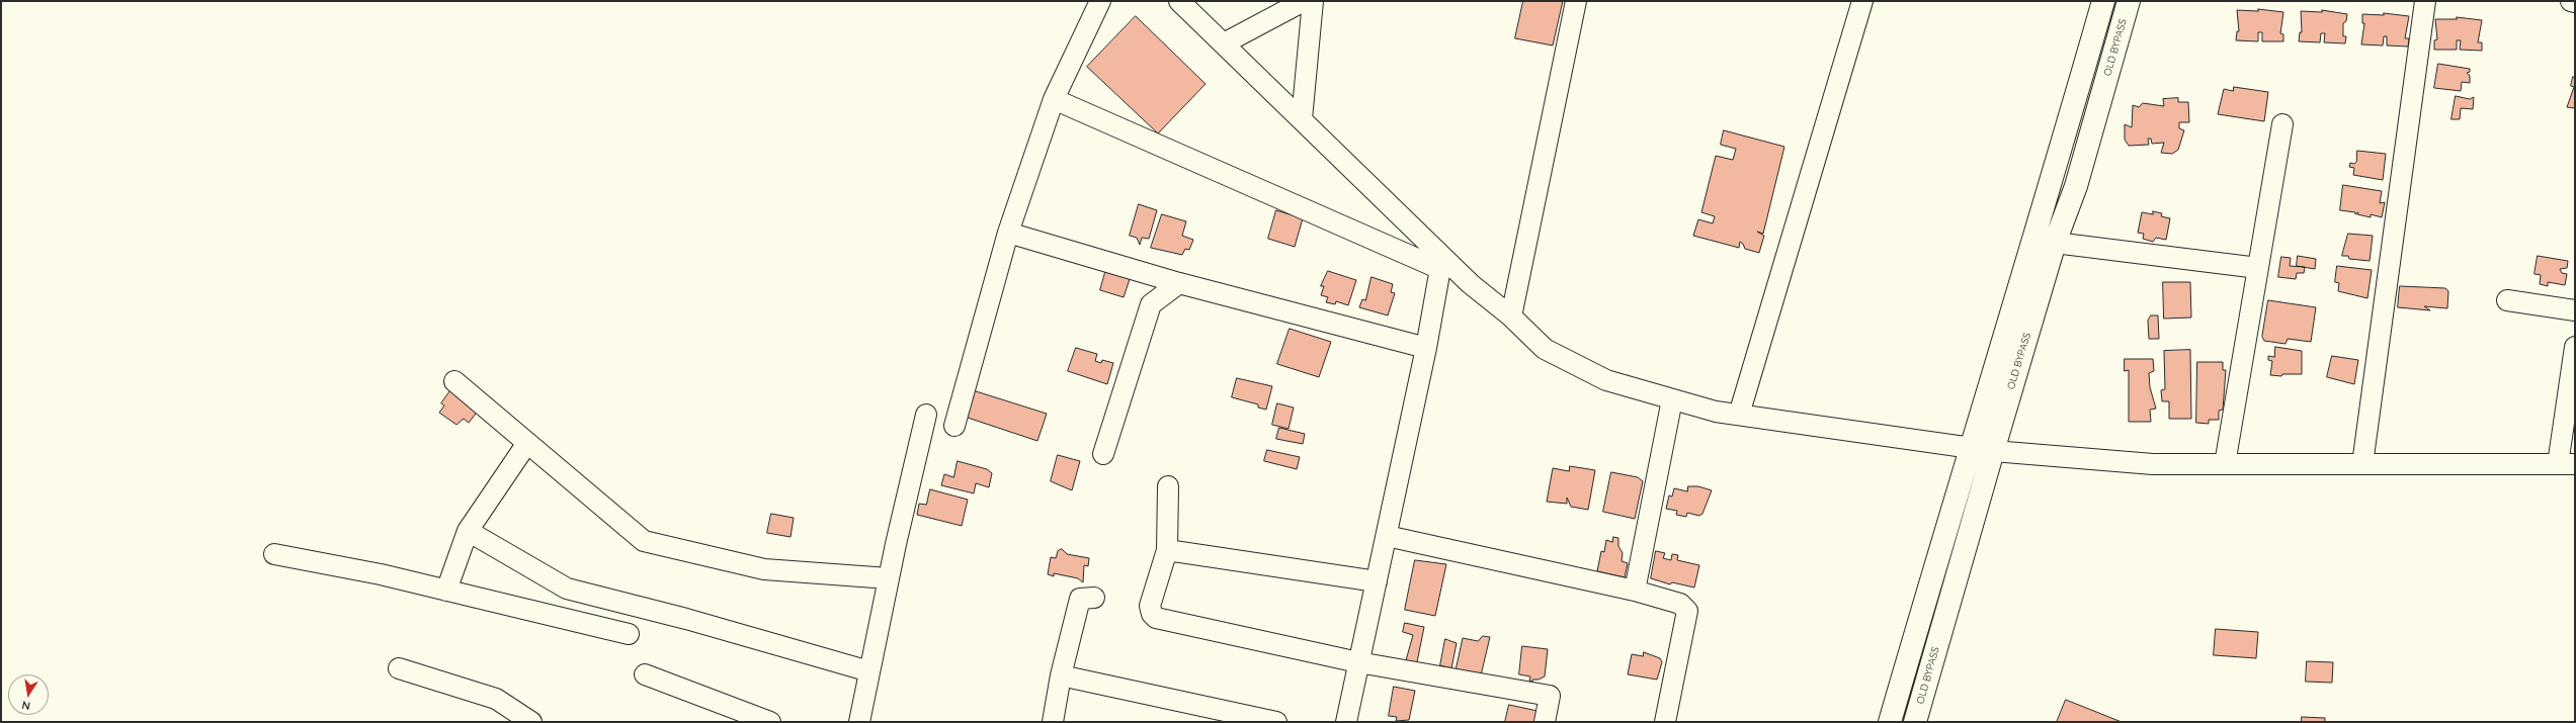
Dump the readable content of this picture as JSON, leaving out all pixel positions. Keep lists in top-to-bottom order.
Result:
{
  "streets": {
    "main road": ["OLD BYPASS"]
  },
  "north": "bottom"
}
